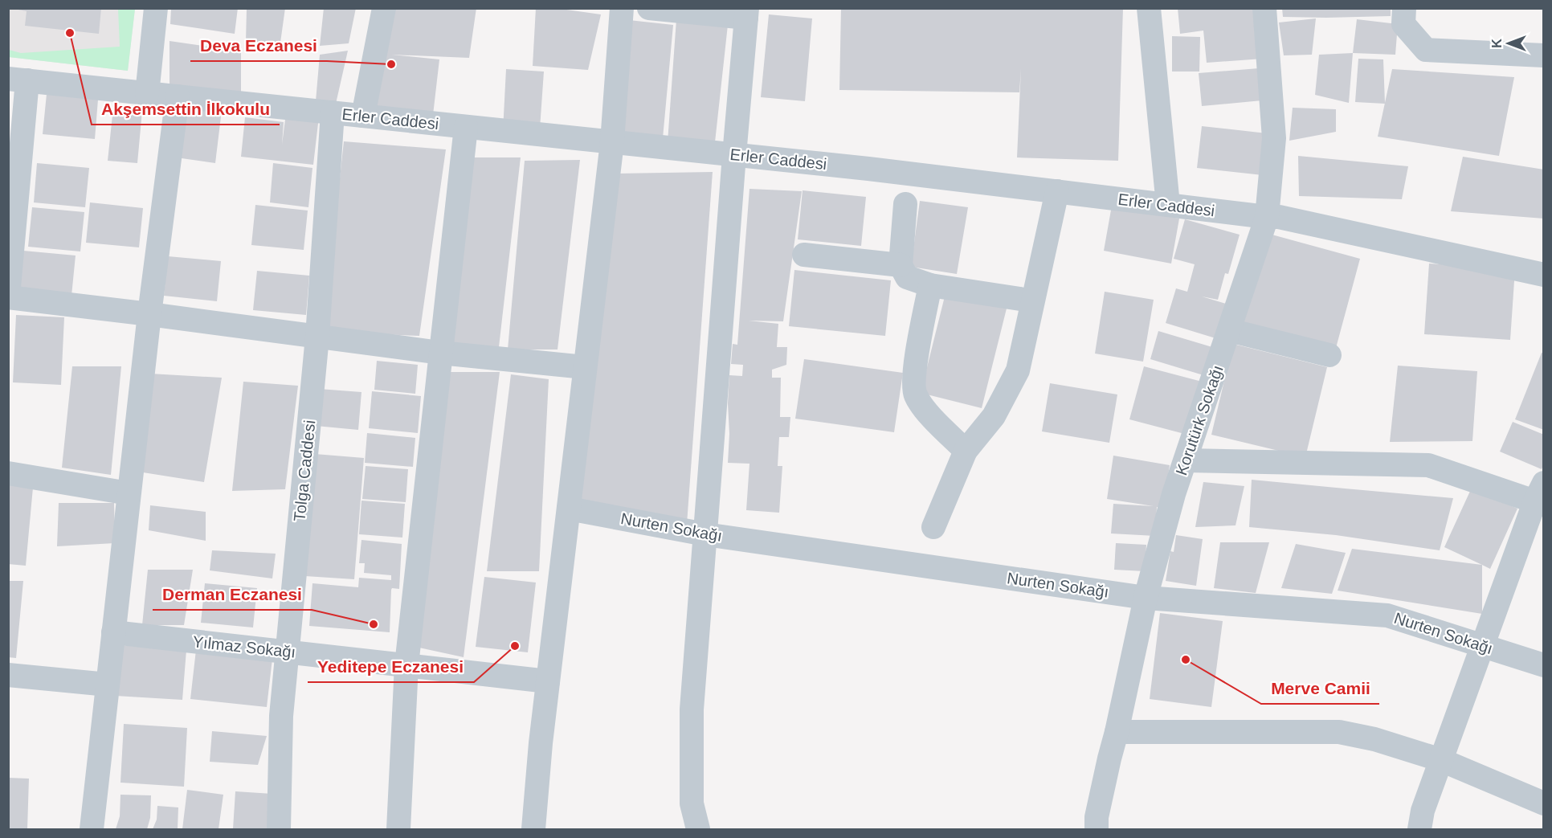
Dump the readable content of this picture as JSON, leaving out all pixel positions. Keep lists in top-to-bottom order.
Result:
{
  "streets": {
    "street": [
      "Erler Caddesi",
      "Korutürk Sokağı",
      "Tolga Caddesi",
      "Nurten Sokağı",
      "Yılmaz Sokağı"
    ]
  },
  "crossings": [
    ["Erler Caddesi", "Korutürk Sokağı"],
    ["Erler Caddesi", "Tolga Caddesi"],
    ["Korutürk Sokağı", "Nurten Sokağı"],
    ["Tolga Caddesi", "Yılmaz Sokağı"]
  ],
  "places": [
    "Akşemsettin İlkokulu",
    "Deva Eczanesi",
    "Derman Eczanesi",
    "Yeditepe Eczanesi",
    "Merve Camii"
  ],
  "north": "left"
}
